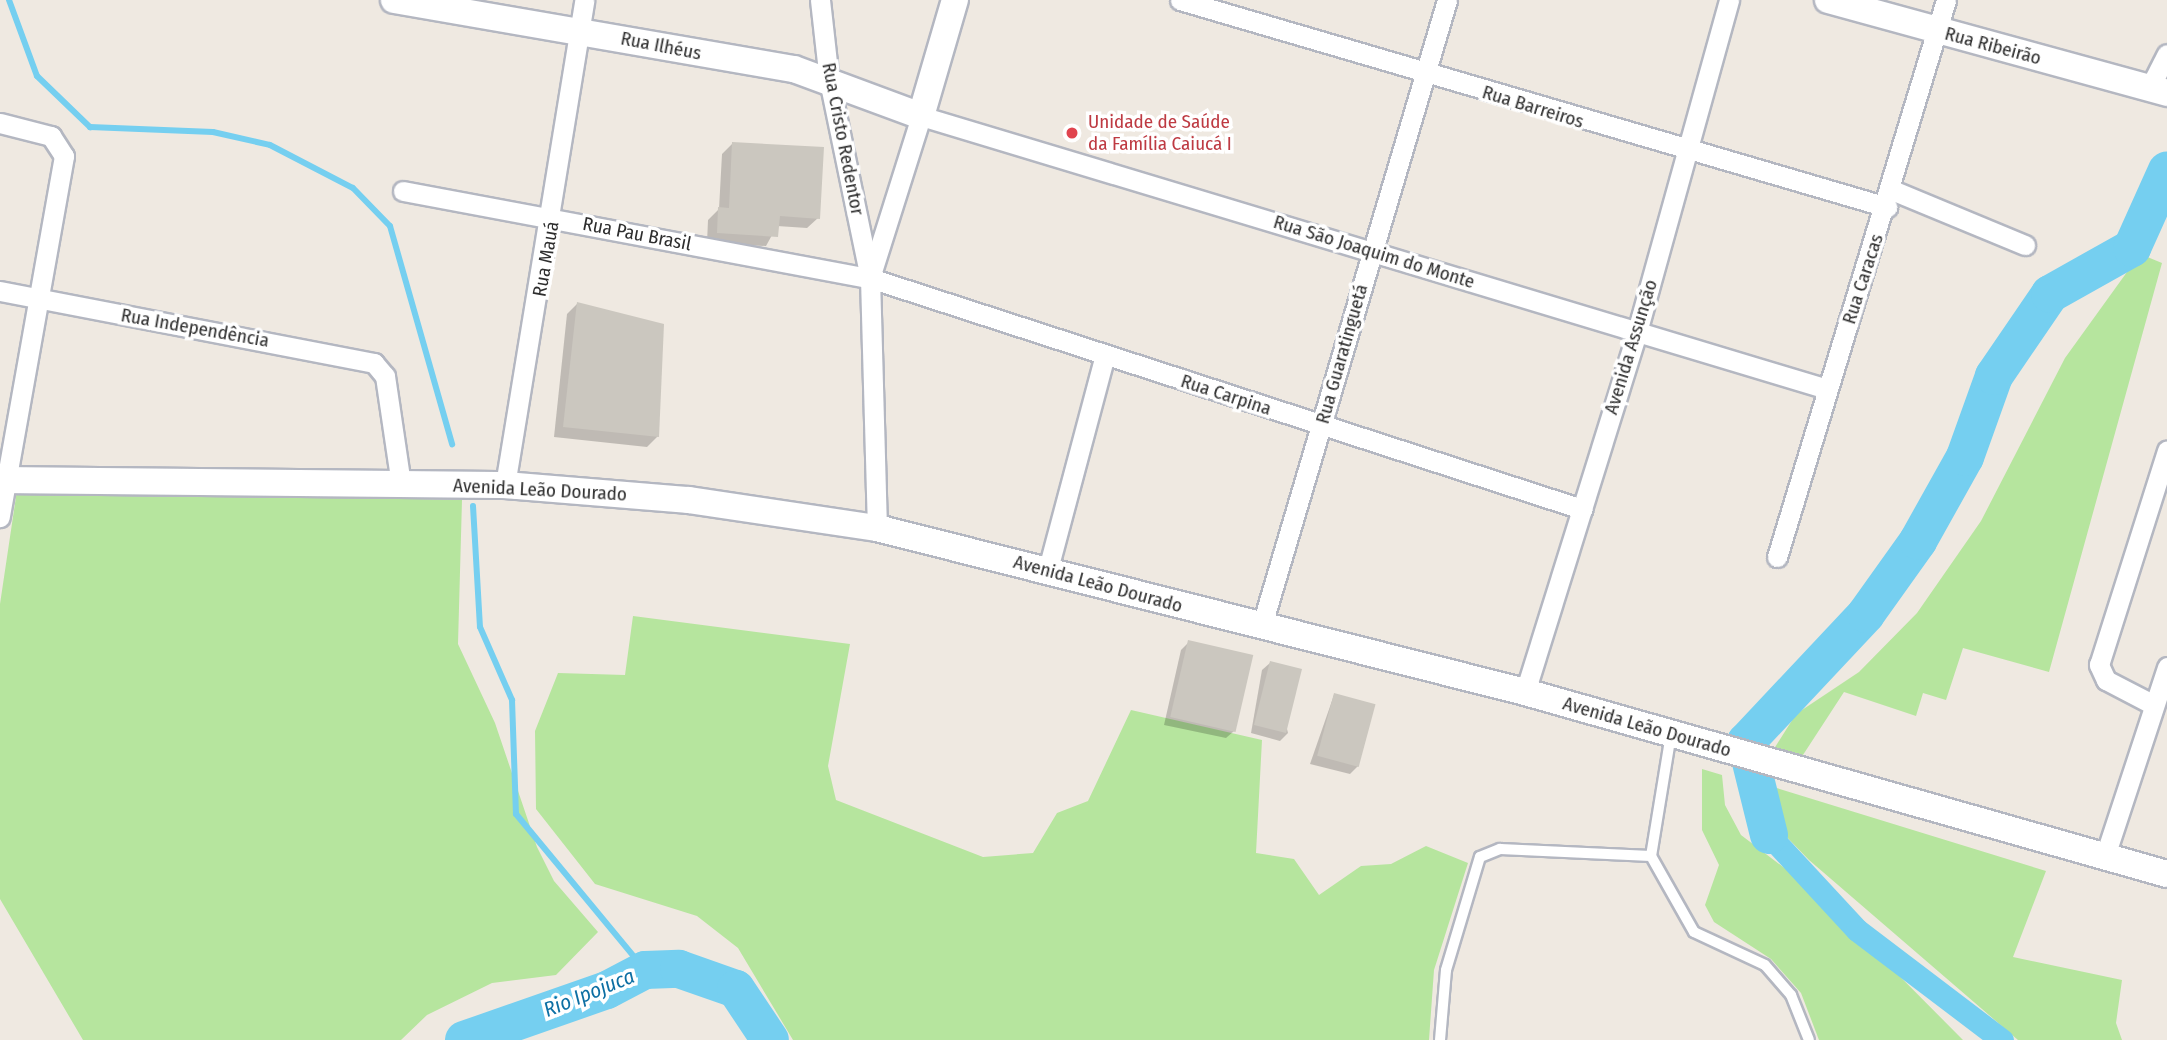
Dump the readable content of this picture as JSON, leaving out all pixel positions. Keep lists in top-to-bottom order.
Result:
{
  "streets": {
    "main road": ["Rua Ilhéus", "Rua Ribeirão", "Avenida Leão Dourado"],
    "street": [
      "Rua Barreiros",
      "Rua Cristo Redentor",
      "Rua Pau Brasil",
      "Rua São Joaquim do Monte",
      "Rua Mauá",
      "Rua Caracas",
      "Rua Independência",
      "Avenida Assunção",
      "Rua Guaratinguetá",
      "Rua Carpina"
    ]
  },
  "crossings": [
    ["Rua Ilhéus", "Rua Cristo Redentor"],
    ["Rua Ilhéus", "Rua São Joaquim do Monte"],
    ["Rua Ilhéus", "Rua Mauá"],
    ["Rua Ribeirão", "Rua Caracas"],
    ["Rua Barreiros", "Rua Caracas"],
    ["Rua Barreiros", "Avenida Assunção"],
    ["Rua Barreiros", "Rua Guaratinguetá"],
    ["Rua Cristo Redentor", "Rua Pau Brasil"],
    ["Rua Cristo Redentor", "Rua Carpina"],
    ["Rua Pau Brasil", "Rua Mauá"],
    ["Rua Pau Brasil", "Rua Carpina"],
    ["Rua São Joaquim do Monte", "Rua Caracas"],
    ["Rua São Joaquim do Monte", "Avenida Assunção"],
    ["Rua São Joaquim do Monte", "Rua Guaratinguetá"],
    ["Rua Mauá", "Avenida Leão Dourado"],
    ["Rua Independência", "Avenida Leão Dourado"],
    ["Avenida Assunção", "Rua Carpina"],
    ["Avenida Assunção", "Avenida Leão Dourado"],
    ["Rua Guaratinguetá", "Rua Carpina"],
    ["Rua Guaratinguetá", "Avenida Leão Dourado"]
  ],
  "water": ["Rio Ipojuca"],
  "places": ["Unidade de Saúde da Família Caiucá I"]
}
